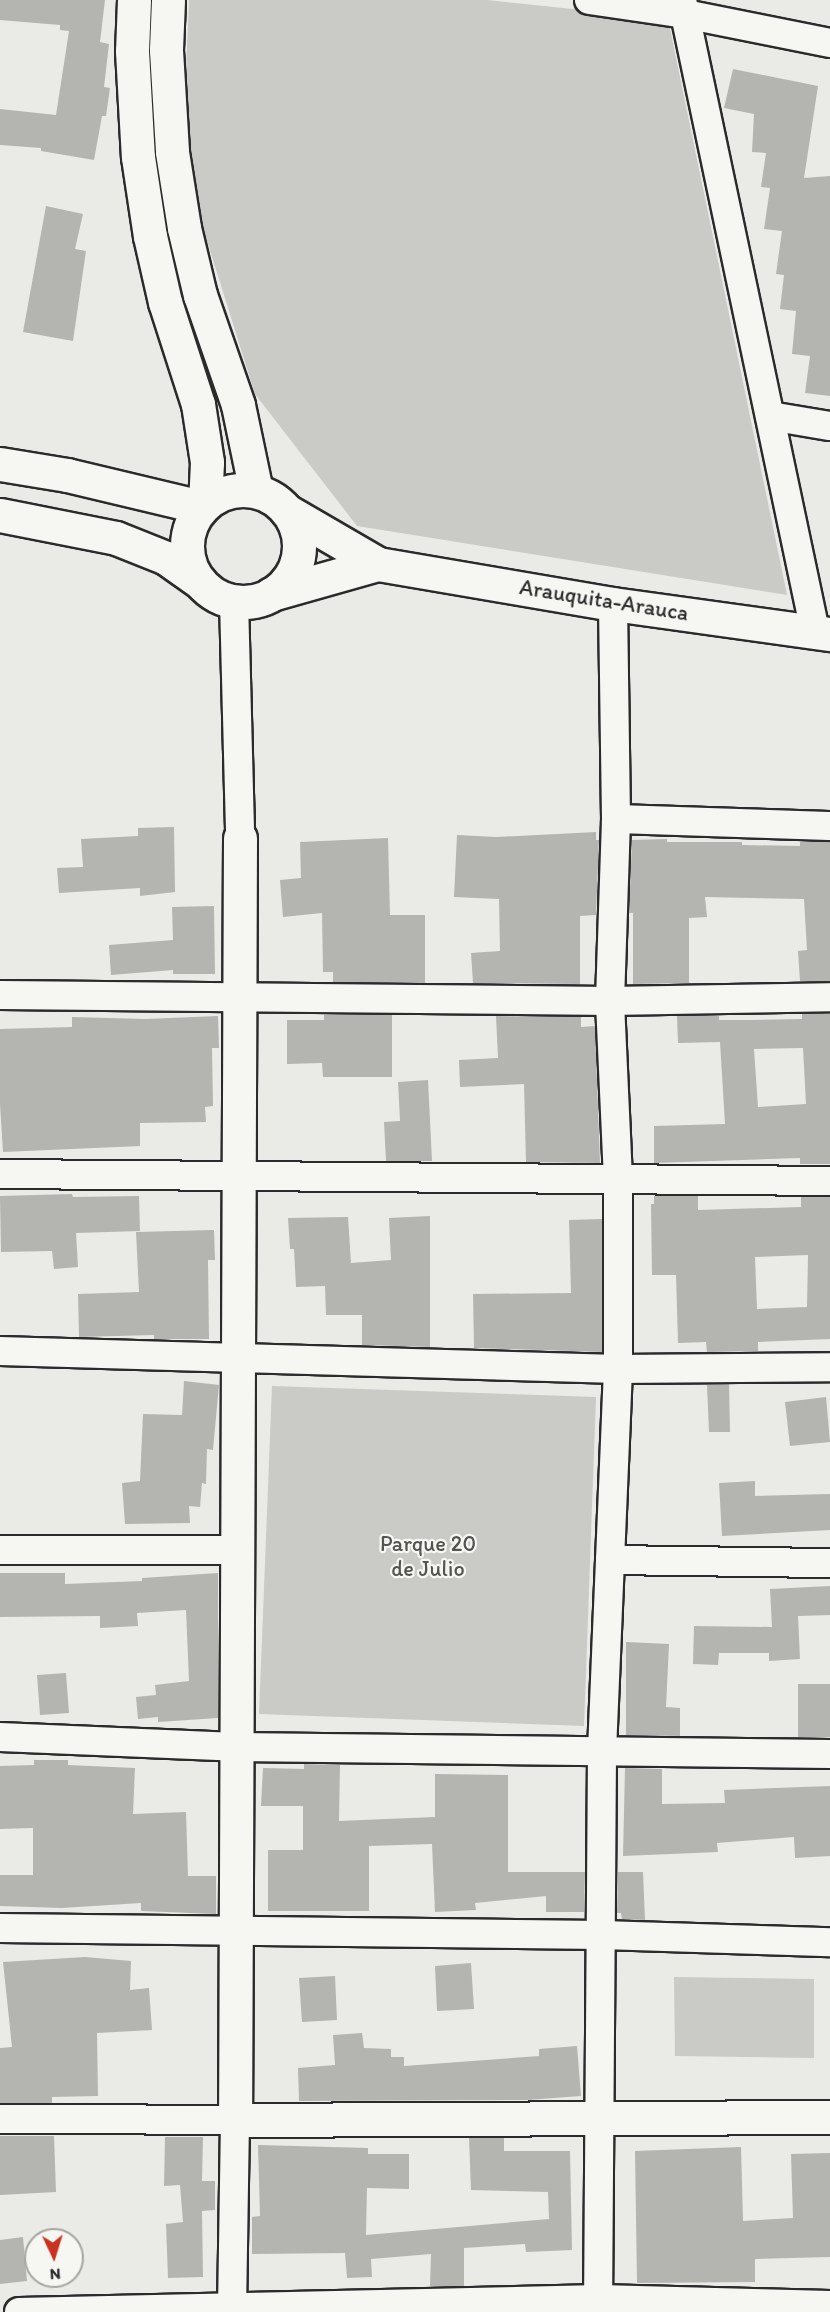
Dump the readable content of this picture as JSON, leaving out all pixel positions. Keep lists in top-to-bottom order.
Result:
{
  "streets": {
    "street": ["Arauquita-Arauca"]
  },
  "parks": ["Parque 20 de Julio"],
  "north": "bottom"
}
